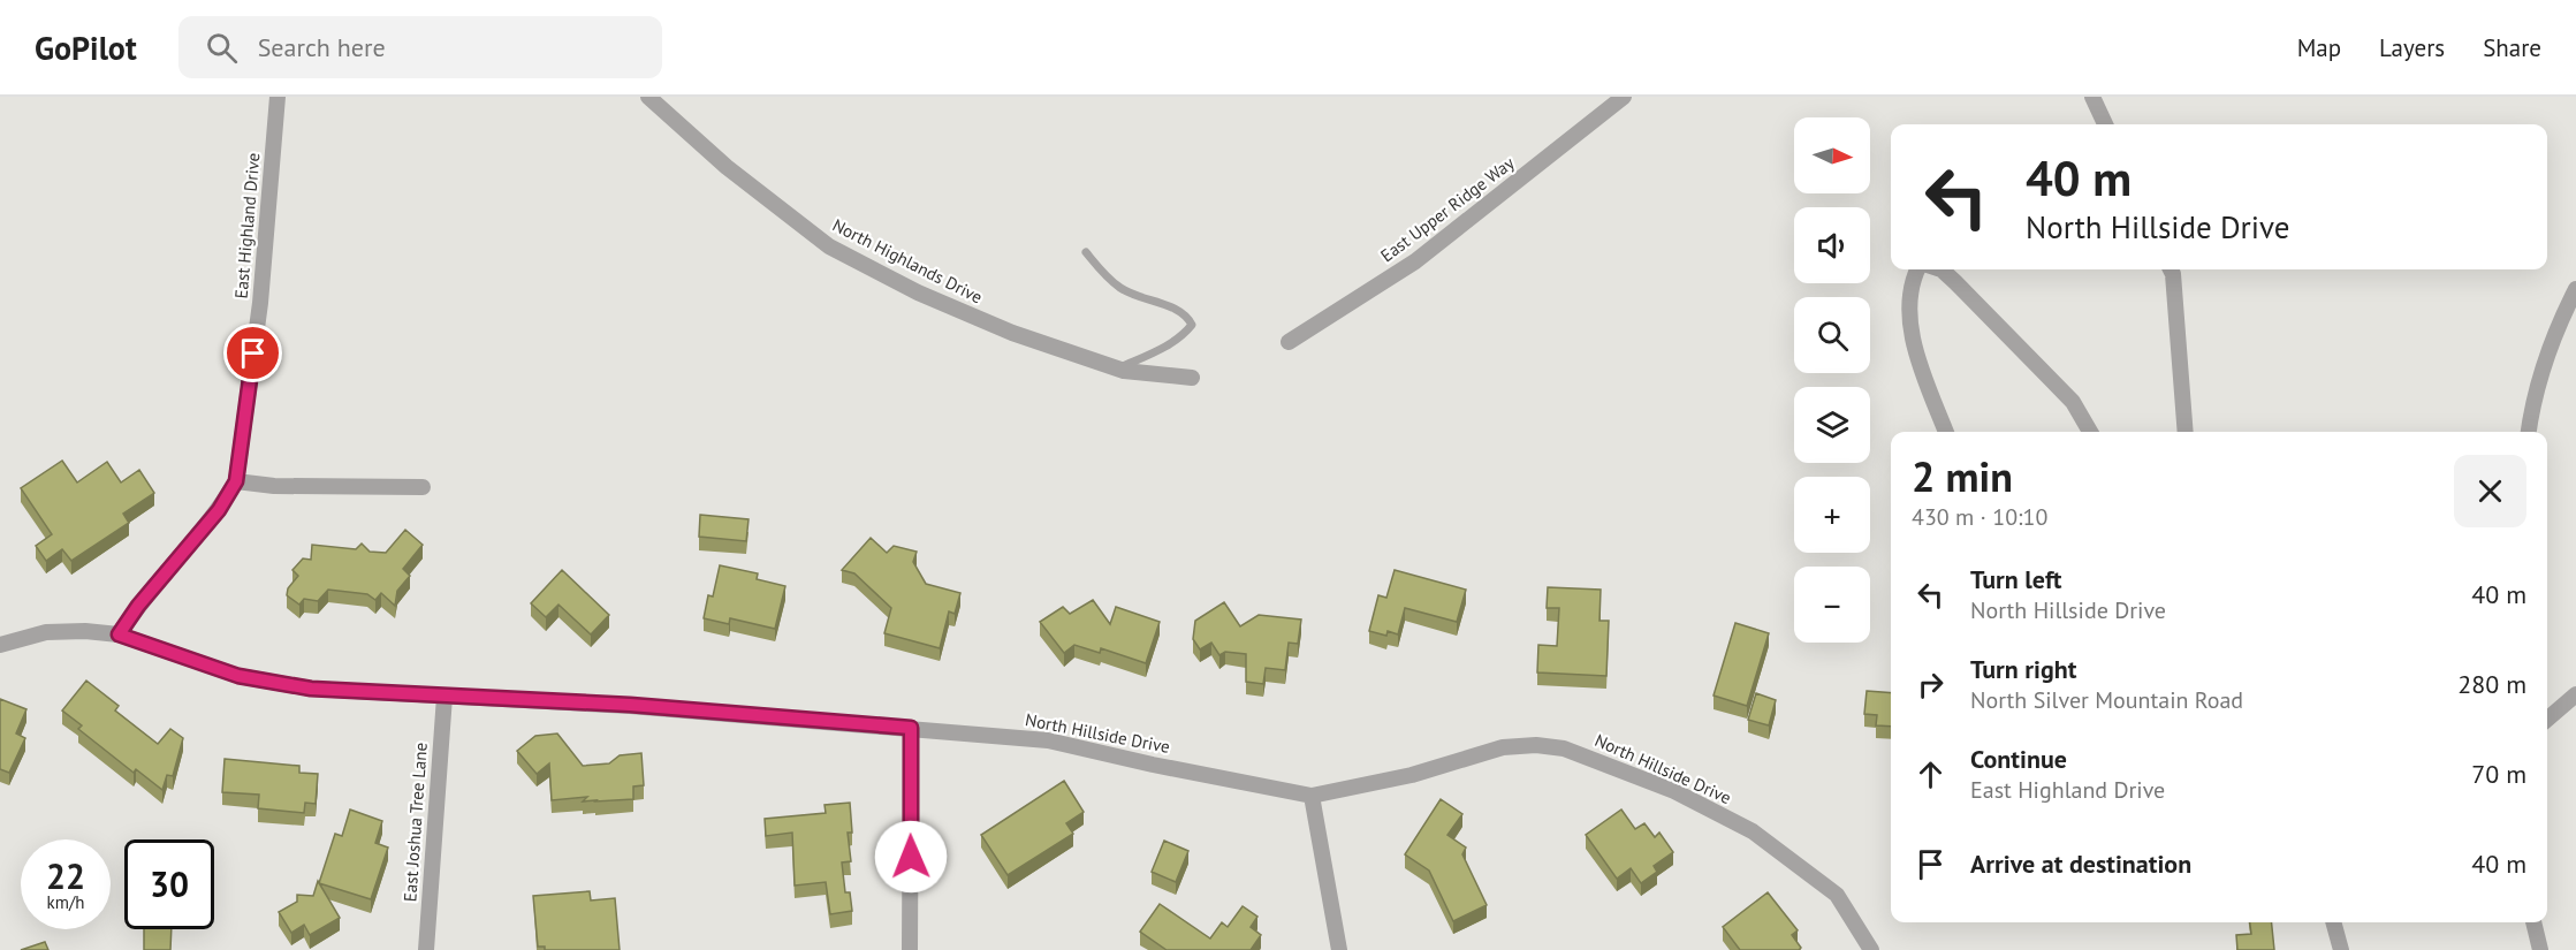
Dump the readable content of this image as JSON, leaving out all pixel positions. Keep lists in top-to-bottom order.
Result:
{
  "streets": {
    "street": [
      "East Upper Ridge Way",
      "East Highland Drive",
      "North Highlands Drive",
      "North Hillside Drive",
      "East Joshua Tree Lane"
    ]
  },
  "crossings": [
    ["North Hillside Drive", "East Joshua Tree Lane"]
  ],
  "north": "right",
  "page": {
    "header": "GoPilot",
    "search": "Search here",
    "nav": ["Map", "Layers", "Share"],
    "map_buttons": ["+", "−"],
    "turn": ["40 m", "North Hillside Drive"],
    "heading": ["2 min", "430 m · 10:10"],
    "list": [
      {
        "name": "Turn left",
        "note": "North Hillside Drive",
        "value": "40 m"
      },
      {
        "name": "Turn right",
        "note": "North Silver Mountain Road",
        "value": "280 m"
      },
      {
        "name": "Continue",
        "note": "East Highland Drive",
        "value": "70 m"
      },
      {
        "name": "Arrive at destination",
        "value": "40 m"
      }
    ],
    "speed": "22 km/h",
    "limit": "30"
  }
}
